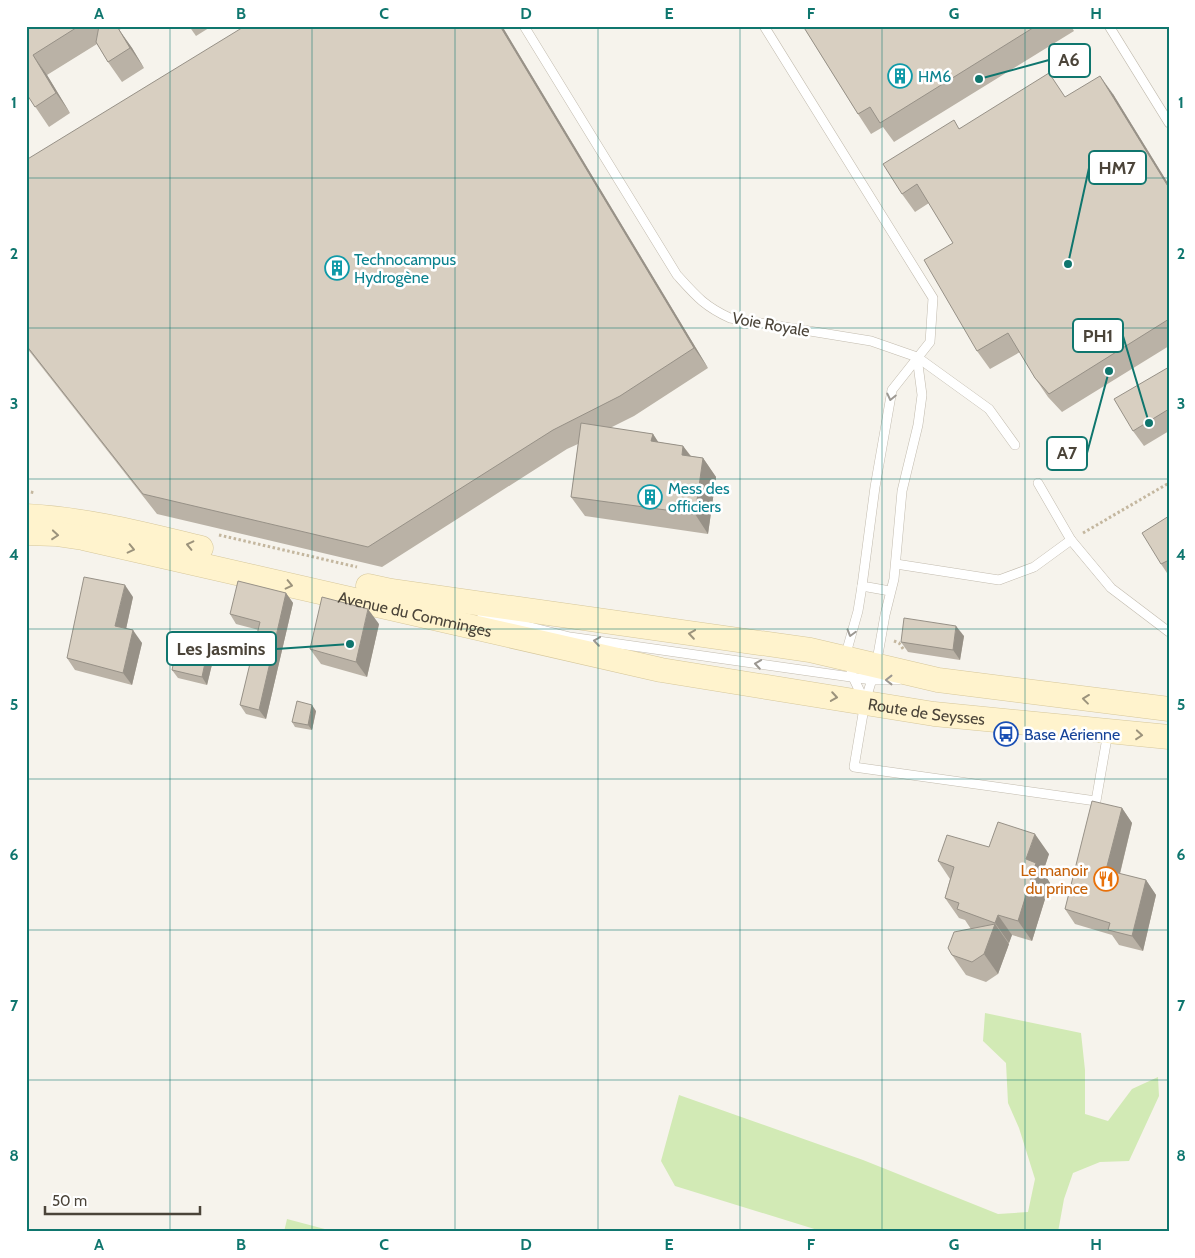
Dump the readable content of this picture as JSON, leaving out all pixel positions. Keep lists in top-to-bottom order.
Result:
{
  "streets": {
    "main road": ["Avenue du Comminges", "Route de Seysses"],
    "lane": ["Voie Royale"]
  },
  "crossings": [
    ["Avenue du Comminges", "Route de Seysses"]
  ],
  "places": {
    "building": ["HM6", "Technocampus Hydrogène", "Mess des officiers"],
    "other": [
      "A6",
      "HM7",
      "A7",
      "PH1",
      "Les Jasmins"
    ],
    "bus stop": ["Base Aérienne"],
    "restaurant": ["Le manoir du prince"]
  },
  "scale_bar": "50 m",
  "grid": {
    "columns": [
      "A",
      "B",
      "C",
      "D",
      "E",
      "F",
      "G",
      "H"
    ],
    "rows": [
      "1",
      "2",
      "3",
      "4",
      "5",
      "6",
      "7",
      "8"
    ]
  }
}
